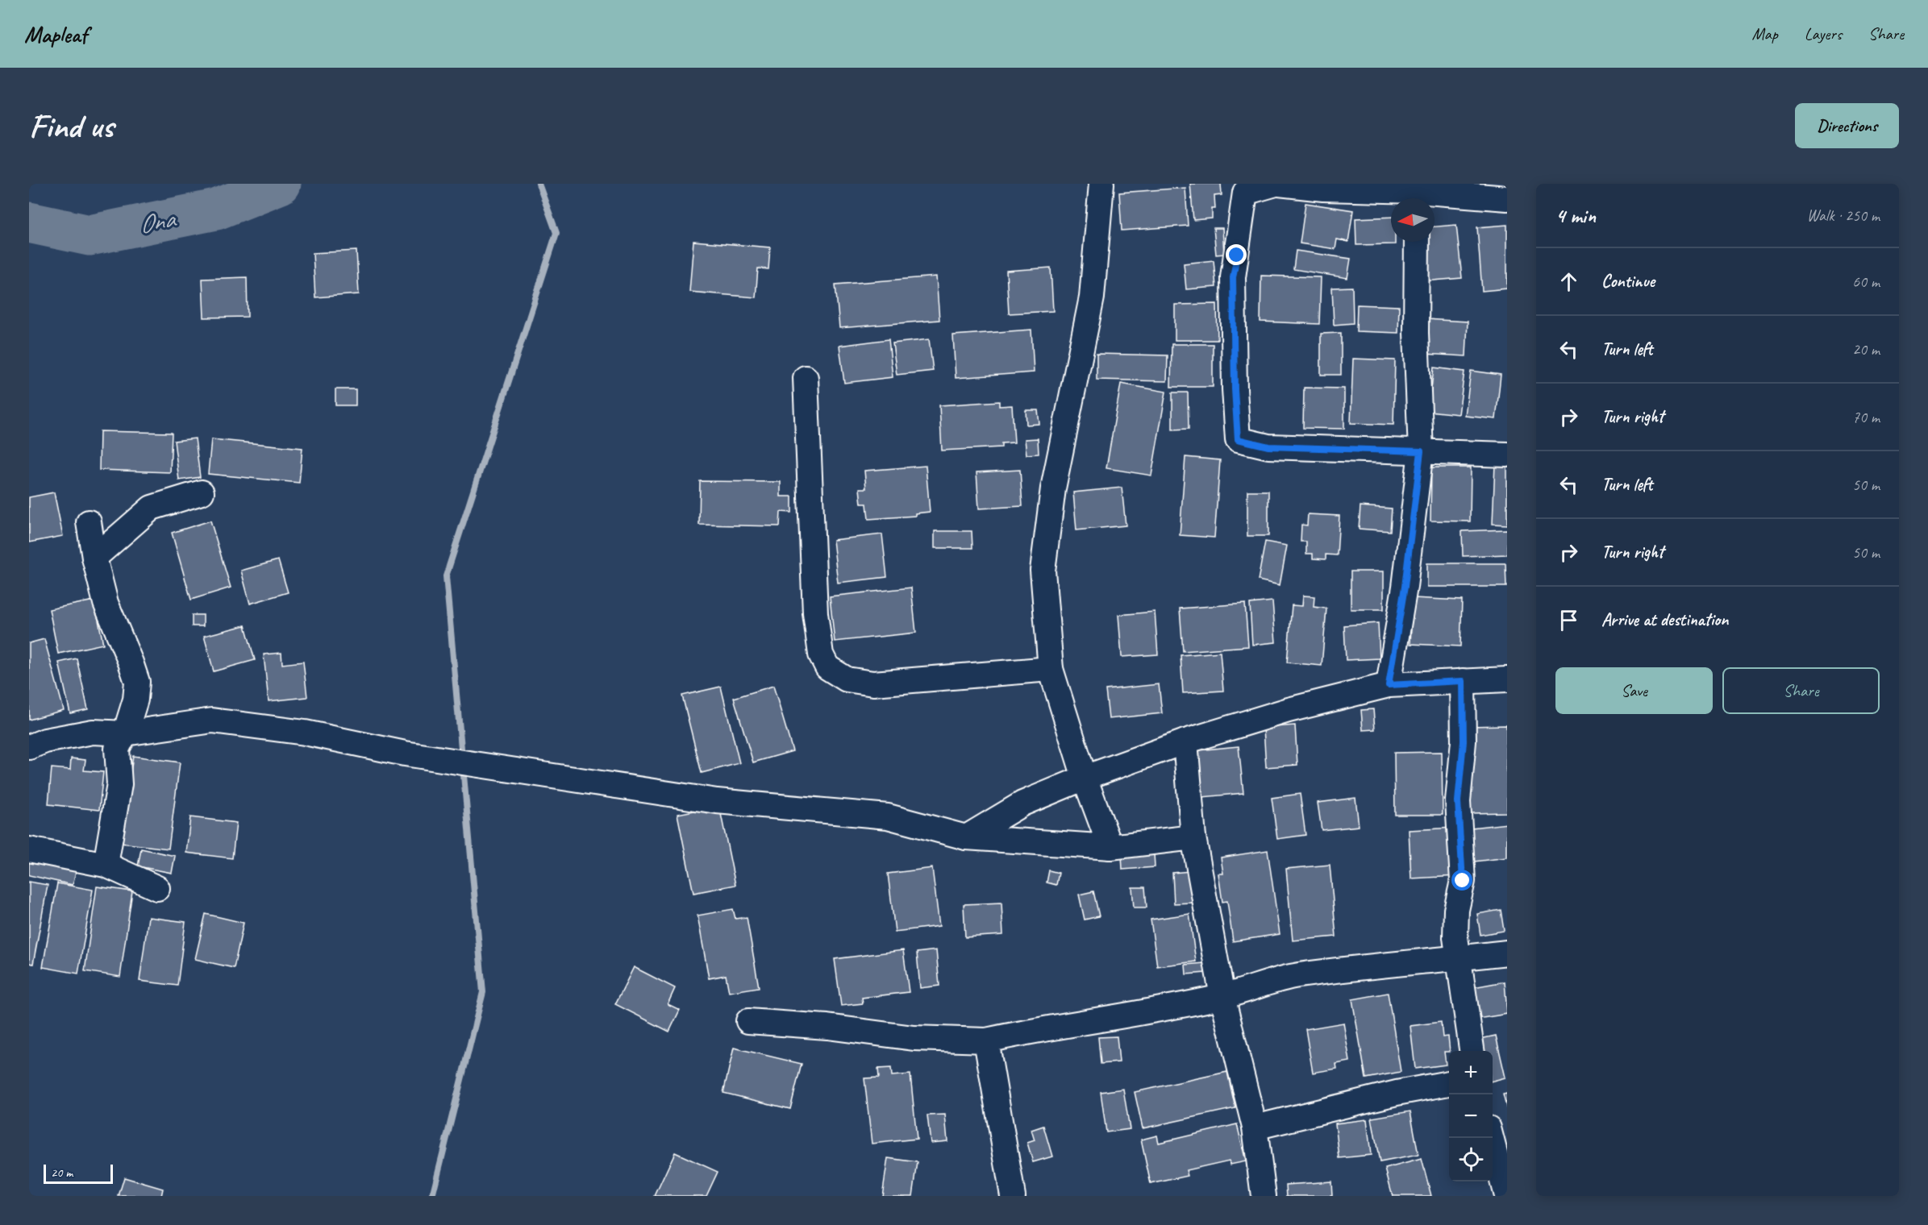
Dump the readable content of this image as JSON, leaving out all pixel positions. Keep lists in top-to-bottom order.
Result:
{
  "water": ["Ona"],
  "scale_bar": "20 m",
  "north": "left",
  "page": {
    "header": "Mapleaf",
    "nav": ["Map", "Layers", "Share"],
    "buttons": [
      "Directions",
      ["Save", "Share"]
    ],
    "title": "Find us",
    "heading": ["4 min", "Walk · 250 m"],
    "list": [
      ["Continue", "60 m"],
      ["Turn left", "20 m"],
      ["Turn right", "70 m"],
      ["Turn left", "50 m"],
      ["Turn right", "50 m"],
      "Arrive at destination"
    ],
    "map_buttons": ["+", "−"],
    "scale": "20 m"
  }
}
